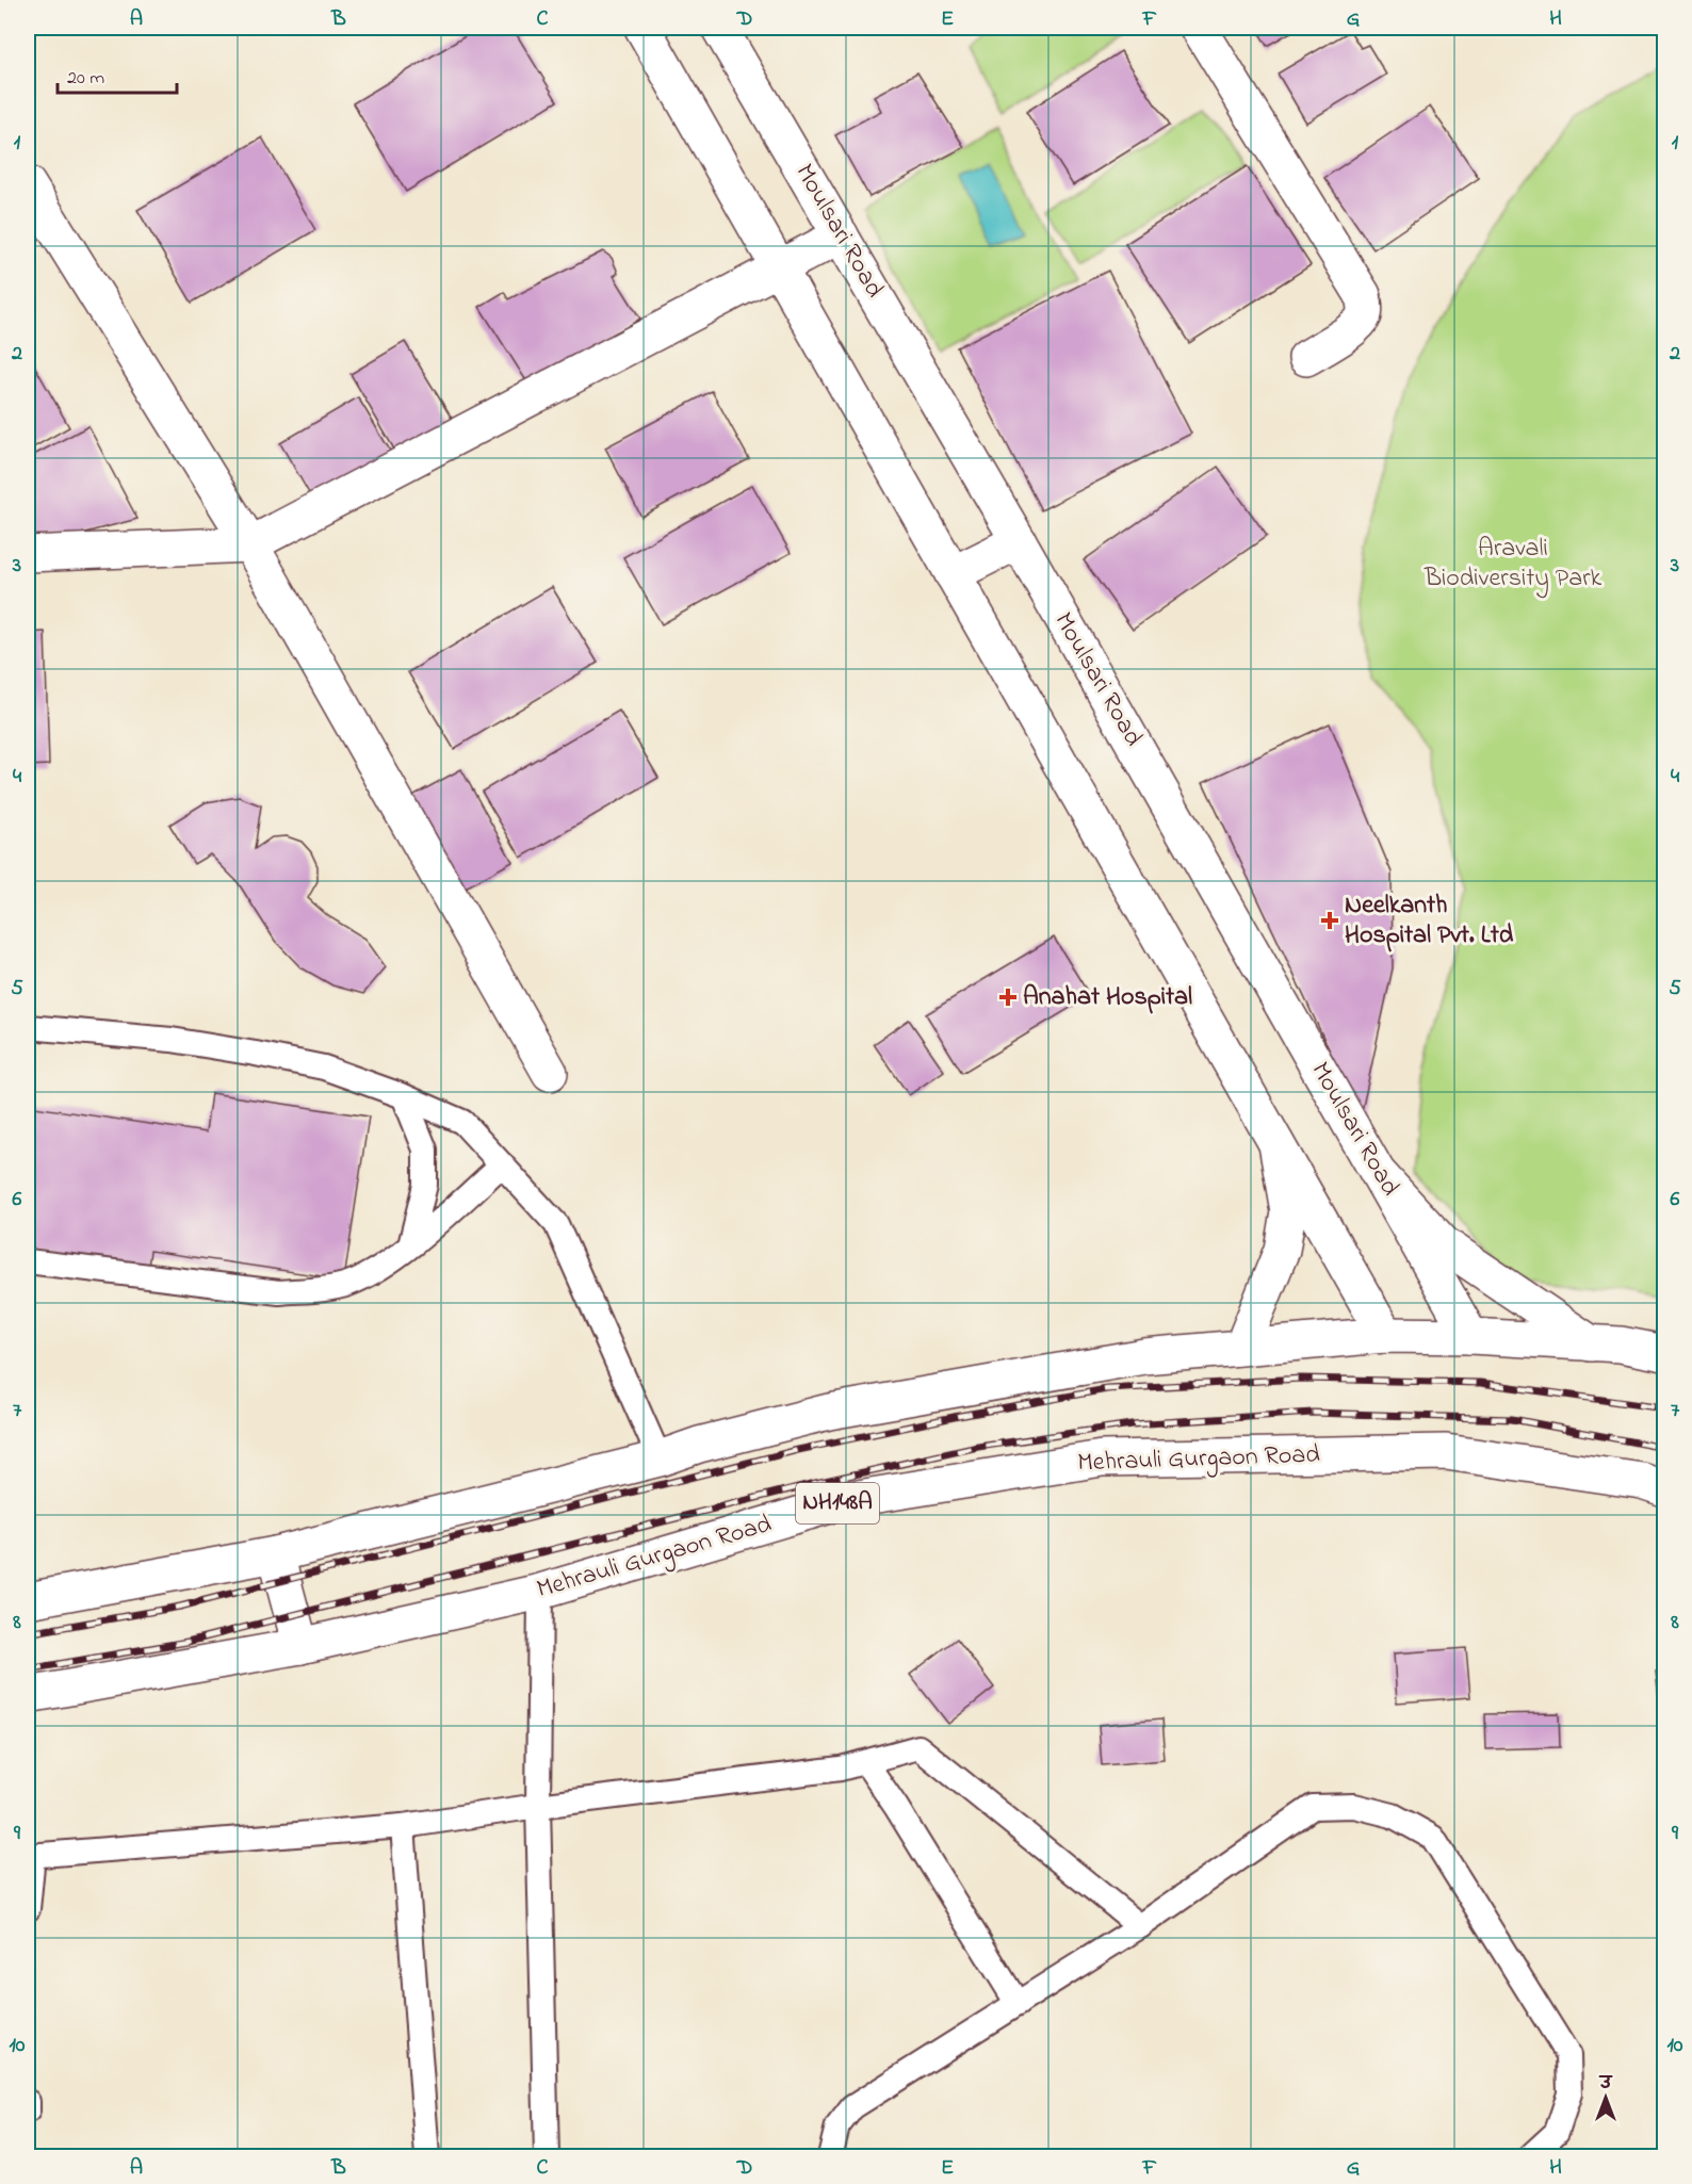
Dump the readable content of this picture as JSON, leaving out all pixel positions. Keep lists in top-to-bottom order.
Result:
{
  "streets": {
    "main road": ["Moulsari Road", "Mehrauli Gurgaon Road", "NH148A"]
  },
  "parks": ["Aravali Biodiversity Park"],
  "places": {
    "health": ["Neelkanth Hospital Pvt. Ltd", "Anahat Hospital"]
  },
  "scale_bar": "20 m",
  "north": "top",
  "grid": {
    "columns": [
      "A",
      "B",
      "C",
      "D",
      "E",
      "F",
      "G",
      "H"
    ],
    "rows": [
      "1",
      "2",
      "3",
      "4",
      "5",
      "6",
      "7",
      "8",
      "9",
      "10"
    ]
  }
}
